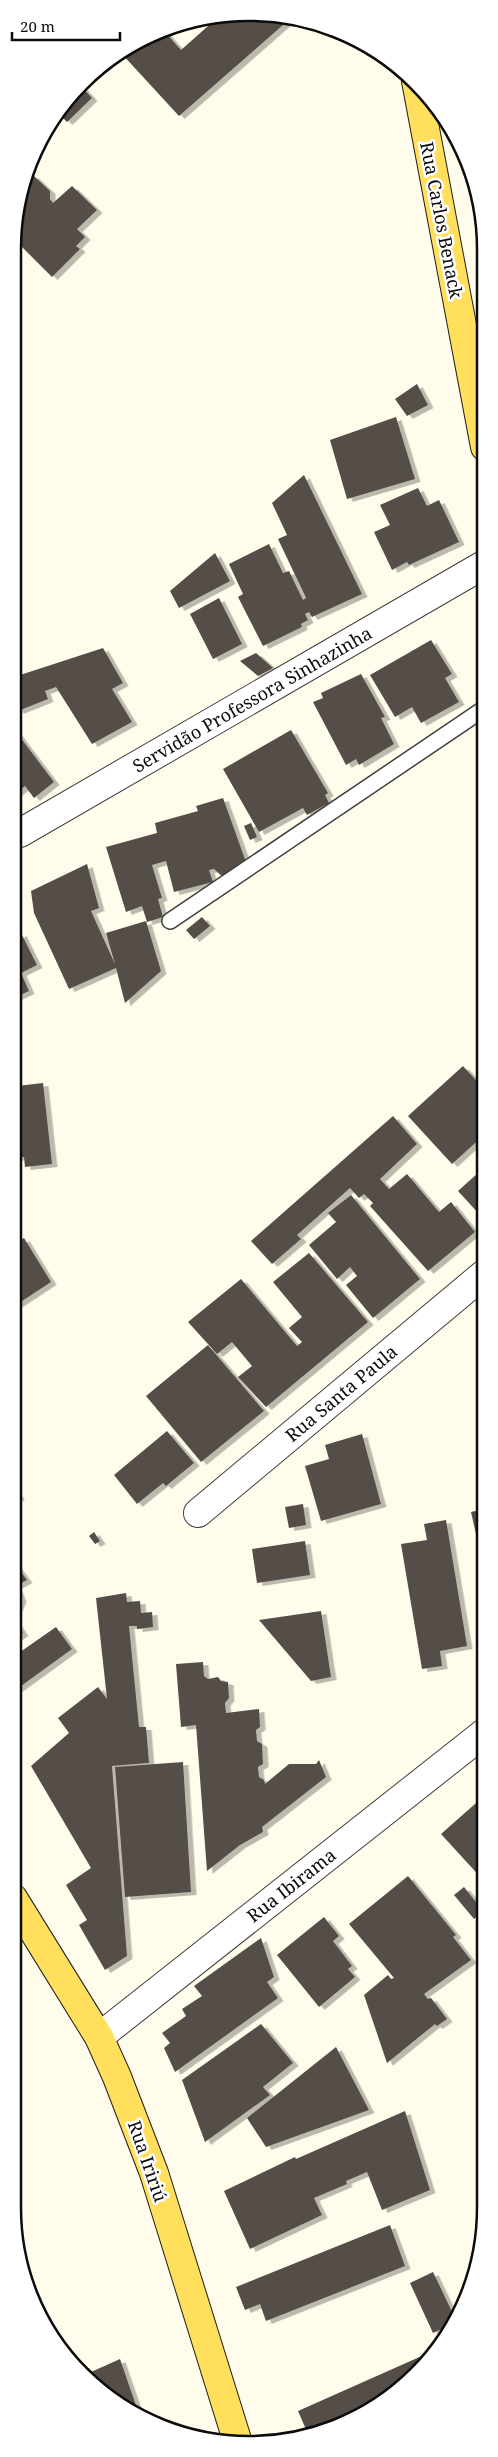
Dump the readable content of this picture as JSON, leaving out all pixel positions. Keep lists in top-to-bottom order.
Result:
{
  "streets": {
    "main road": ["Rua Carlos Benack", "Rua Iririú"],
    "street": ["Servidão Professora Sinhazinha", "Rua Santa Paula", "Rua Ibirama"]
  },
  "crossings": [
    ["Rua Ibirama", "Rua Iririú"]
  ],
  "scale_bar": "20 m"
}
